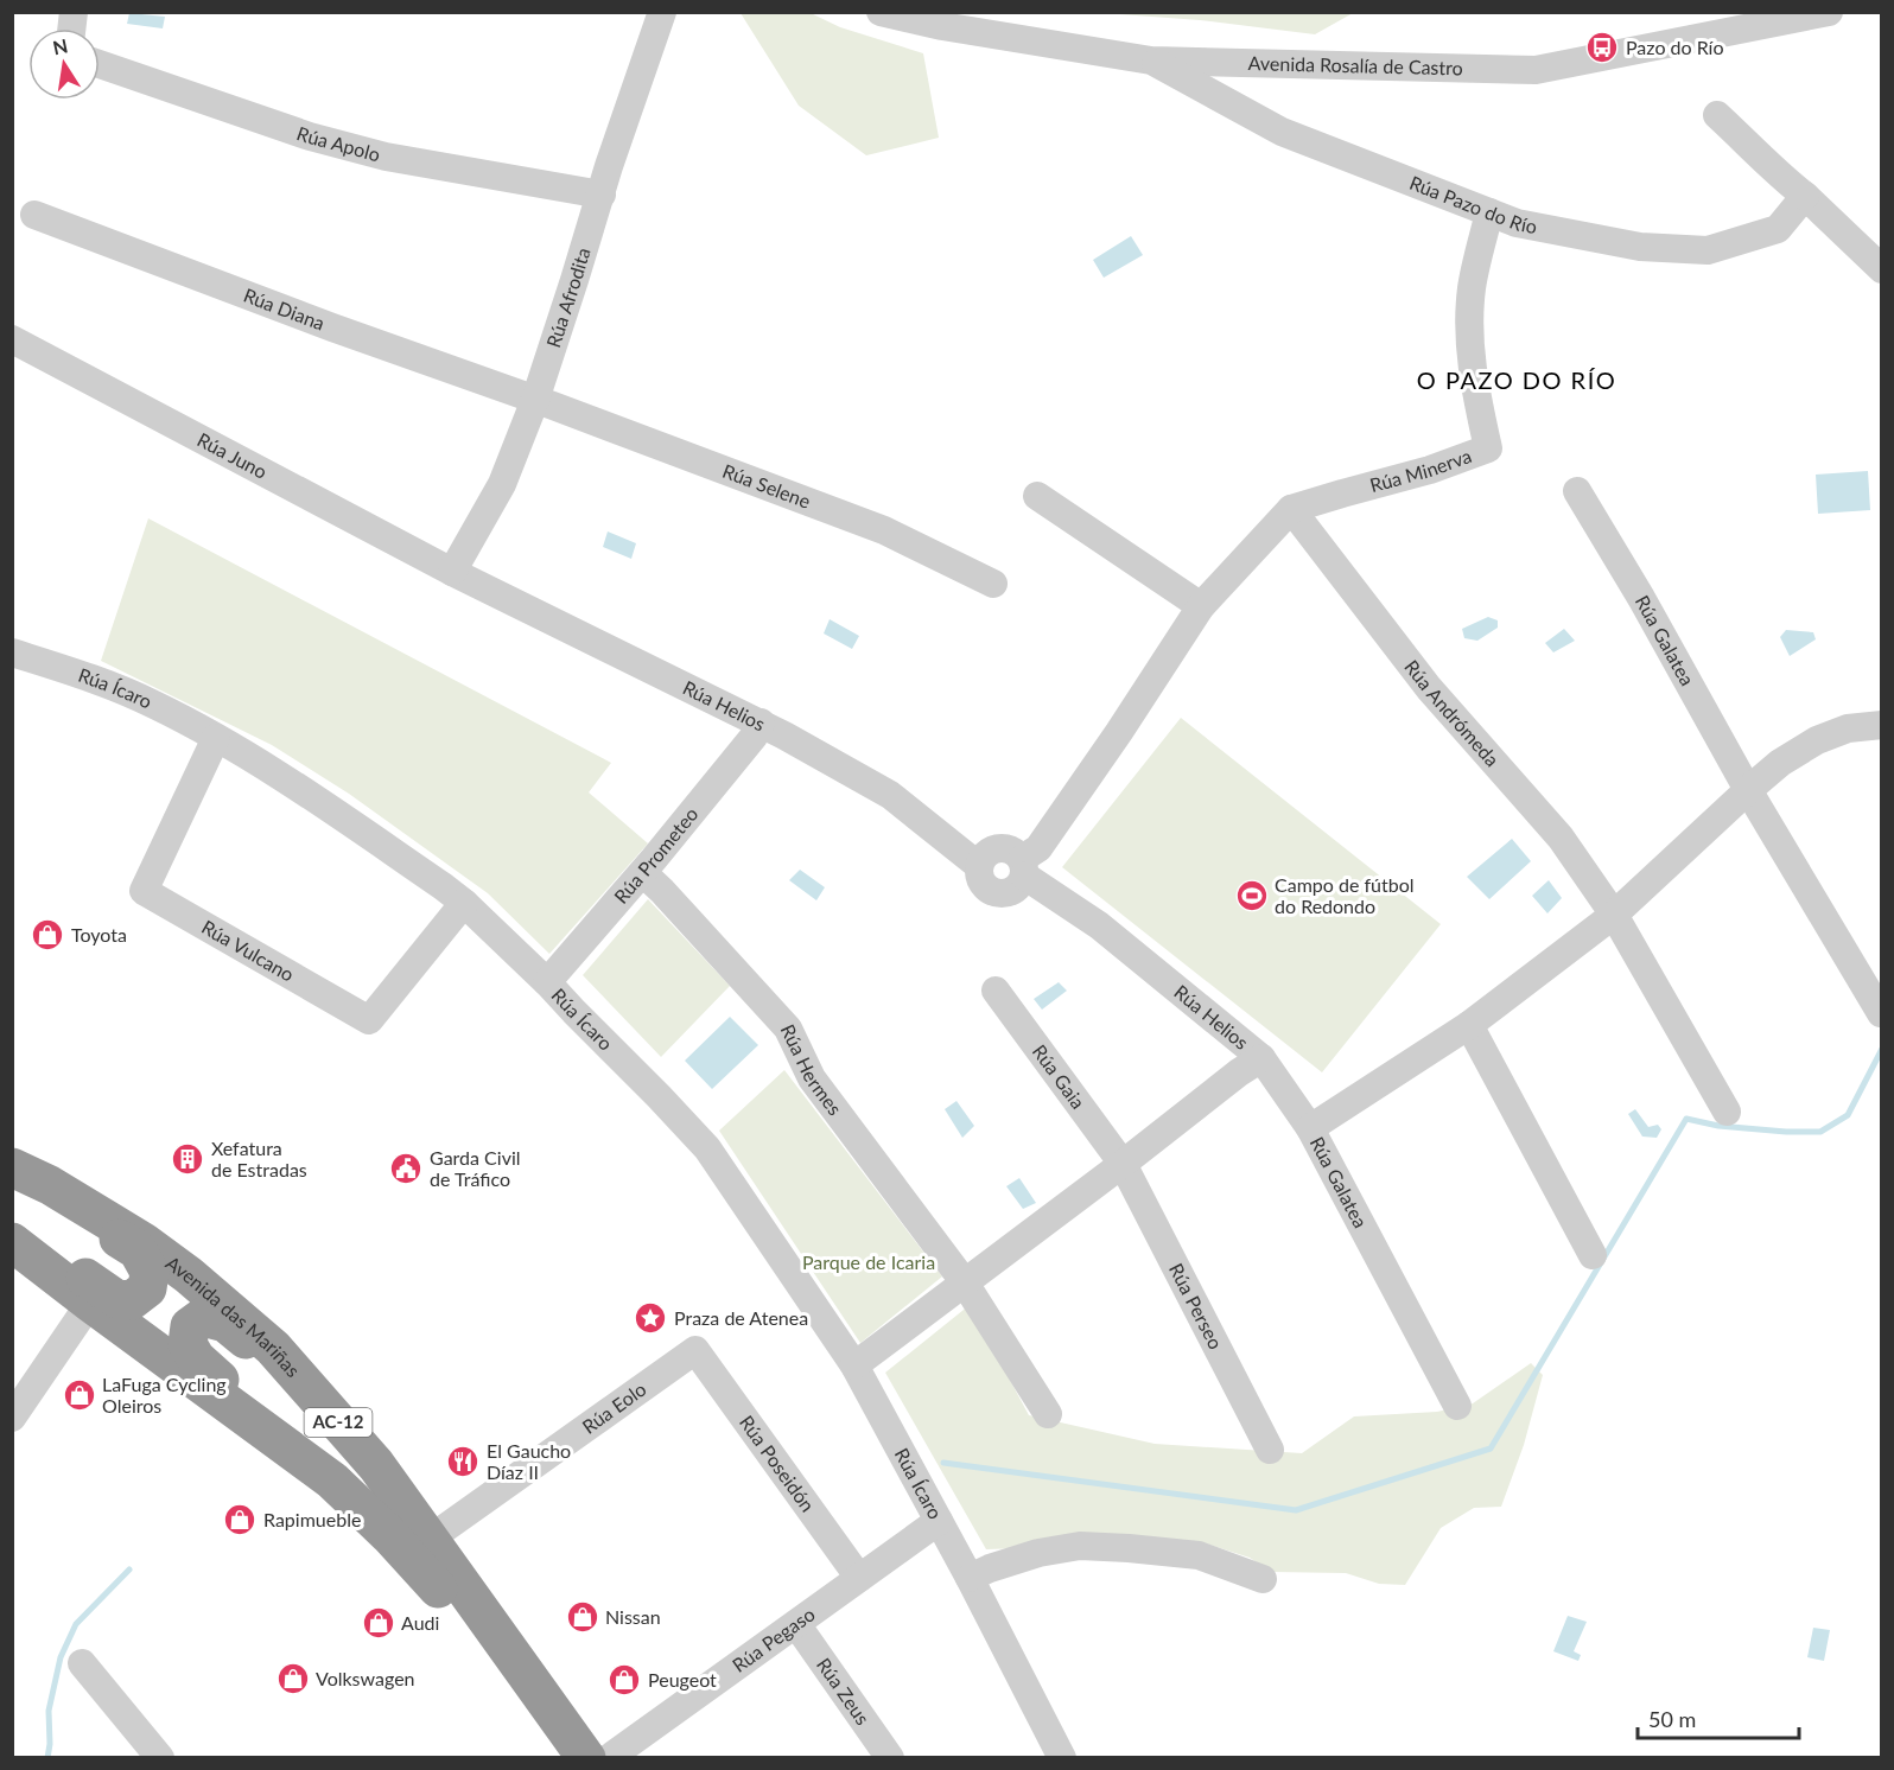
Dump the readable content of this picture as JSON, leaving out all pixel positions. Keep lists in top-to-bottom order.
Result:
{
  "streets": {
    "highway": ["Avenida das Mariñas", "AC-12"],
    "street": [
      "Avenida Rosalía de Castro",
      "Rúa Apolo",
      "Rúa Pazo do Río",
      "Rúa Afrodita",
      "Rúa Diana",
      "Rúa Juno",
      "Rúa Minerva",
      "Rúa Selene",
      "Rúa Galatea",
      "Rúa Ícaro",
      "Rúa Helios",
      "Rúa Andrómeda",
      "Rúa Prometeo",
      "Rúa Vulcano",
      "Rúa Hermes",
      "Rúa Gaia",
      "Rúa Perseo",
      "Rúa Eolo",
      "Rúa Poseidón",
      "Rúa Pegaso",
      "Rúa Zeus"
    ]
  },
  "crossings": [
    ["Avenida Rosalía de Castro", "Rúa Pazo do Río"],
    ["Rúa Apolo", "Rúa Afrodita"],
    ["Rúa Pazo do Río", "Rúa Minerva"],
    ["Rúa Afrodita", "Rúa Diana"],
    ["Rúa Afrodita", "Rúa Juno"],
    ["Rúa Afrodita", "Rúa Selene"],
    ["Rúa Afrodita", "Rúa Helios"],
    ["Rúa Diana", "Rúa Selene"],
    ["Rúa Juno", "Rúa Helios"],
    ["Rúa Minerva", "Rúa Andrómeda"],
    ["Rúa Galatea", "Rúa Helios"],
    ["Rúa Galatea", "Rúa Andrómeda"],
    ["Rúa Ícaro", "Rúa Prometeo"],
    ["Rúa Ícaro", "Rúa Vulcano"],
    ["Rúa Ícaro", "Rúa Pegaso"],
    ["Rúa Helios", "Rúa Prometeo"],
    ["Rúa Prometeo", "Rúa Hermes"],
    ["Rúa Gaia", "Rúa Perseo"],
    ["Avenida das Mariñas", "Rúa Eolo"],
    ["Rúa Eolo", "Rúa Poseidón"],
    ["Rúa Poseidón", "Rúa Pegaso"],
    ["Rúa Pegaso", "Rúa Zeus"]
  ],
  "districts": ["O PAZO DO RÍO"],
  "parks": ["Parque de Icaria"],
  "places": {
    "bus stop": ["Pazo do Río"],
    "sports": ["Campo de fútbol do Redondo"],
    "shop": [
      "Toyota",
      "LaFuga Cycling Oleiros",
      "Rapimueble",
      "Nissan",
      "Audi",
      "Volkswagen",
      "Peugeot"
    ],
    "building": ["Xefatura de Estradas"],
    "public building": ["Garda Civil de Tráfico"],
    "place": ["Praza de Atenea"],
    "restaurant": ["El Gaucho Díaz II"]
  },
  "scale_bar": "50 m",
  "north": "top"
}
